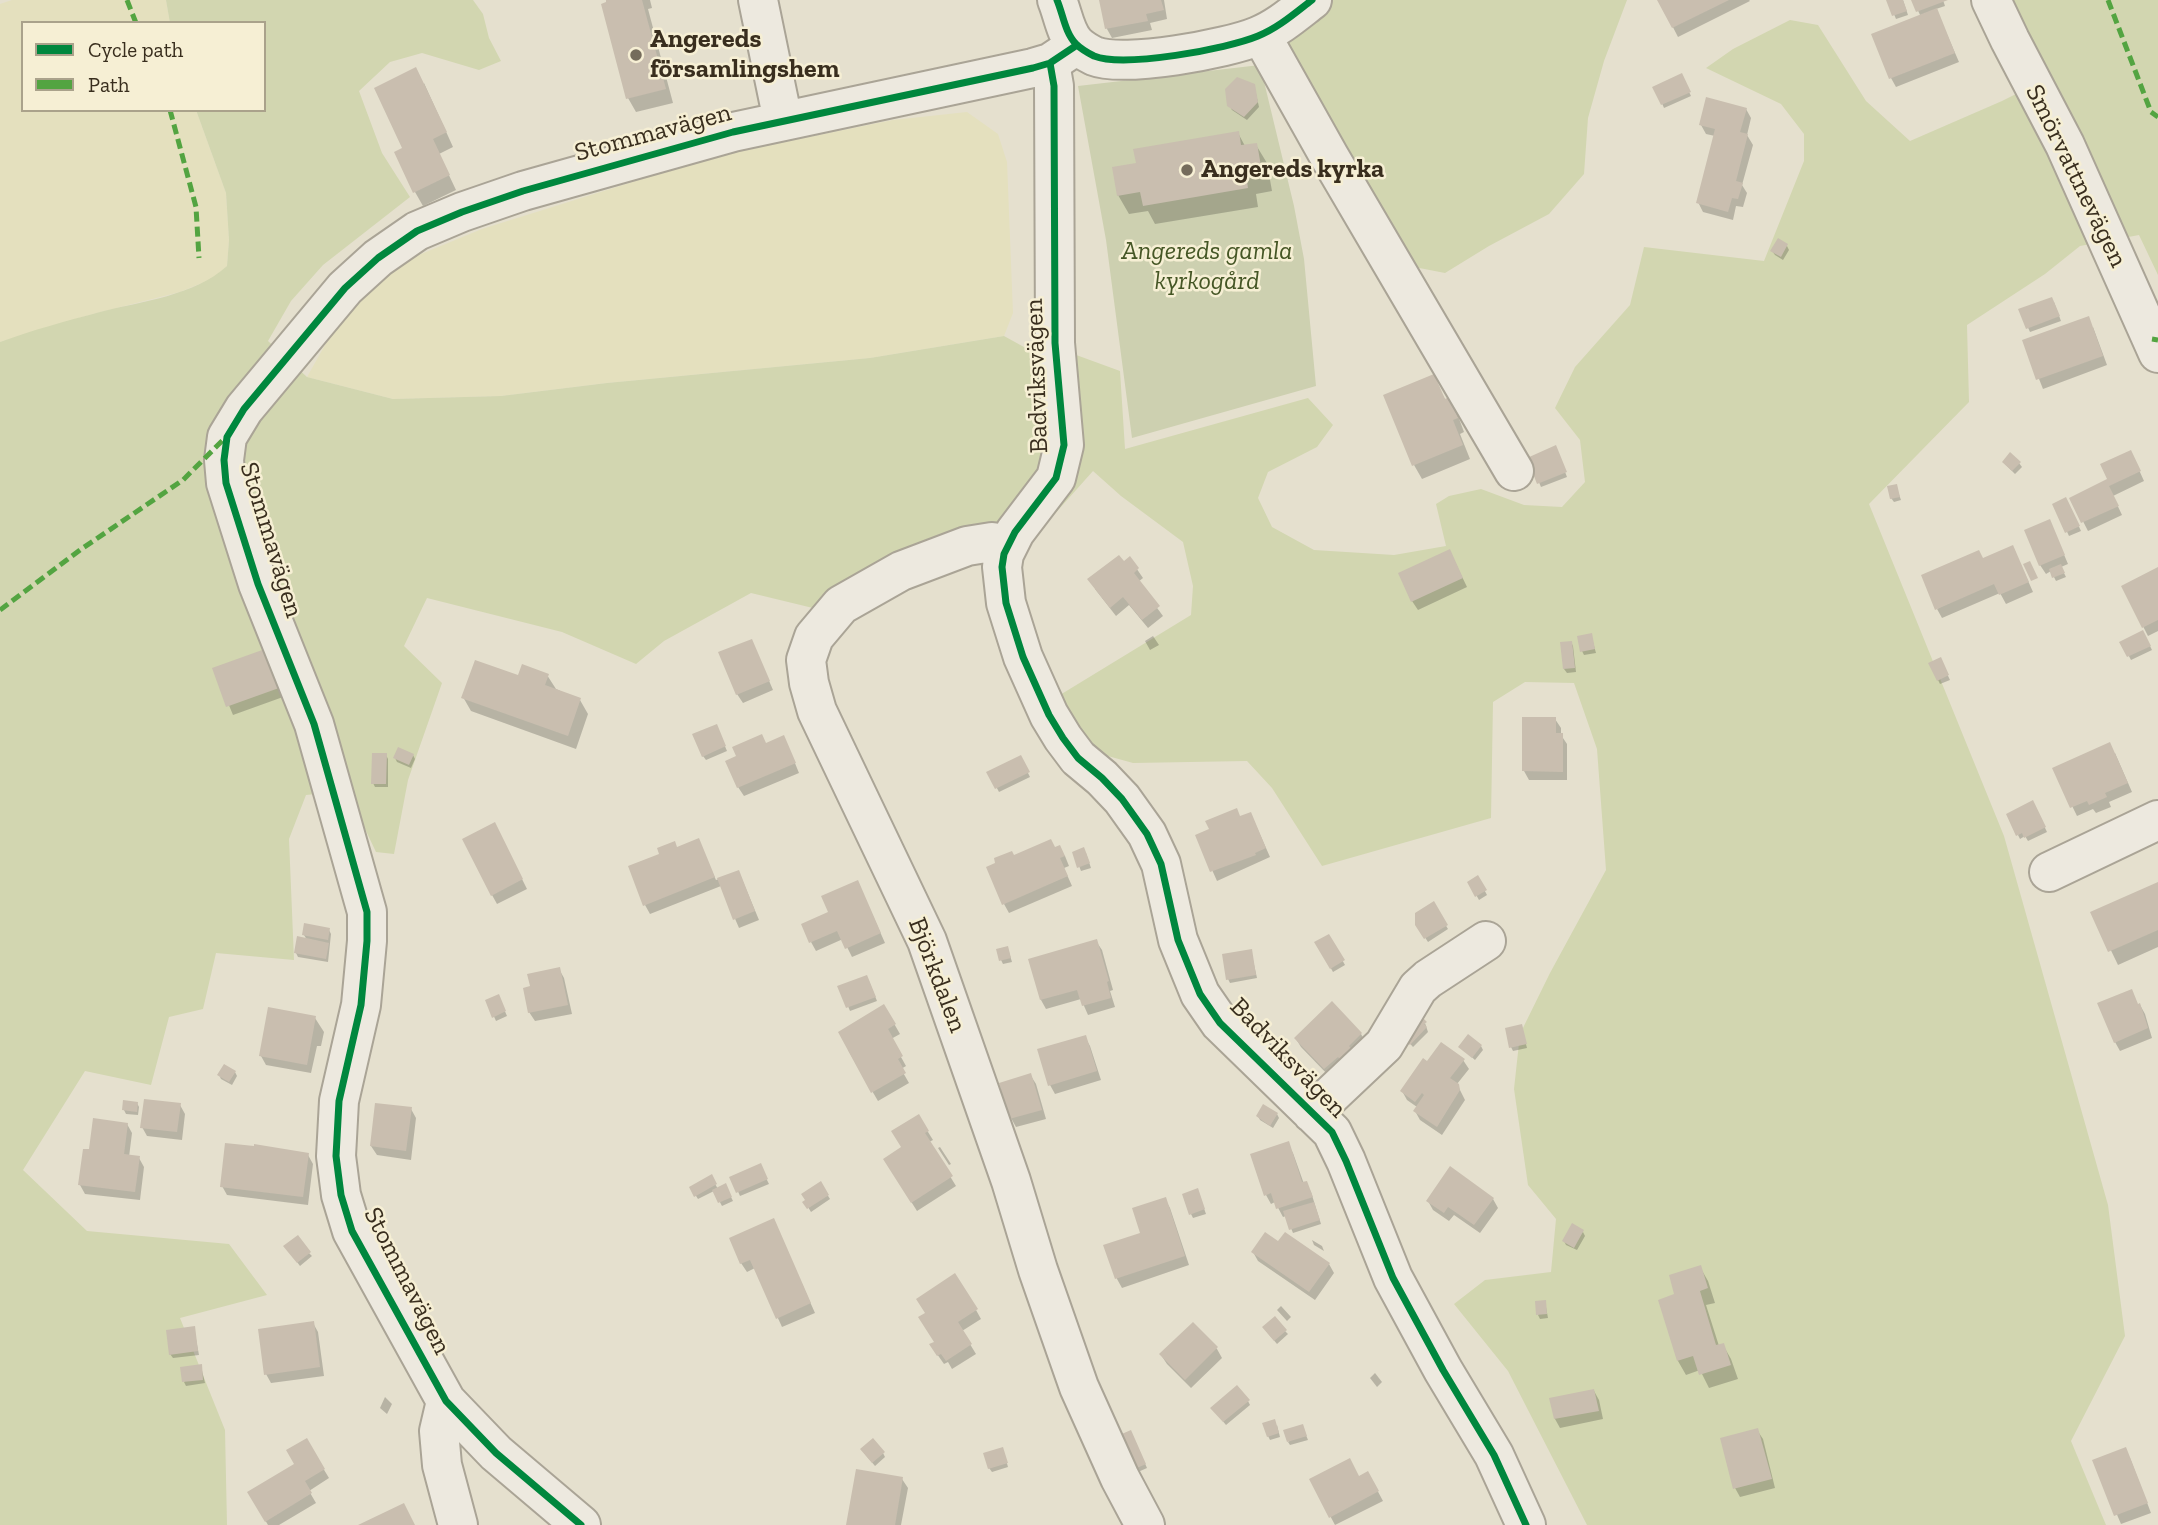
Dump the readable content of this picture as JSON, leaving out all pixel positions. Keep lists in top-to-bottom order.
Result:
{
  "streets": {
    "street": [
      "Stommavägen",
      "Smörvattnevägen",
      "Badviksvägen",
      "Björkdalen"
    ]
  },
  "crossings": [
    ["Stommavägen", "Badviksvägen"],
    ["Badviksvägen", "Björkdalen"]
  ],
  "parks": ["Angereds gamla kyrkogård"],
  "places": ["Angereds församlingshem", "Angereds kyrka"],
  "legend": ["Cycle path", "Path"]
}
